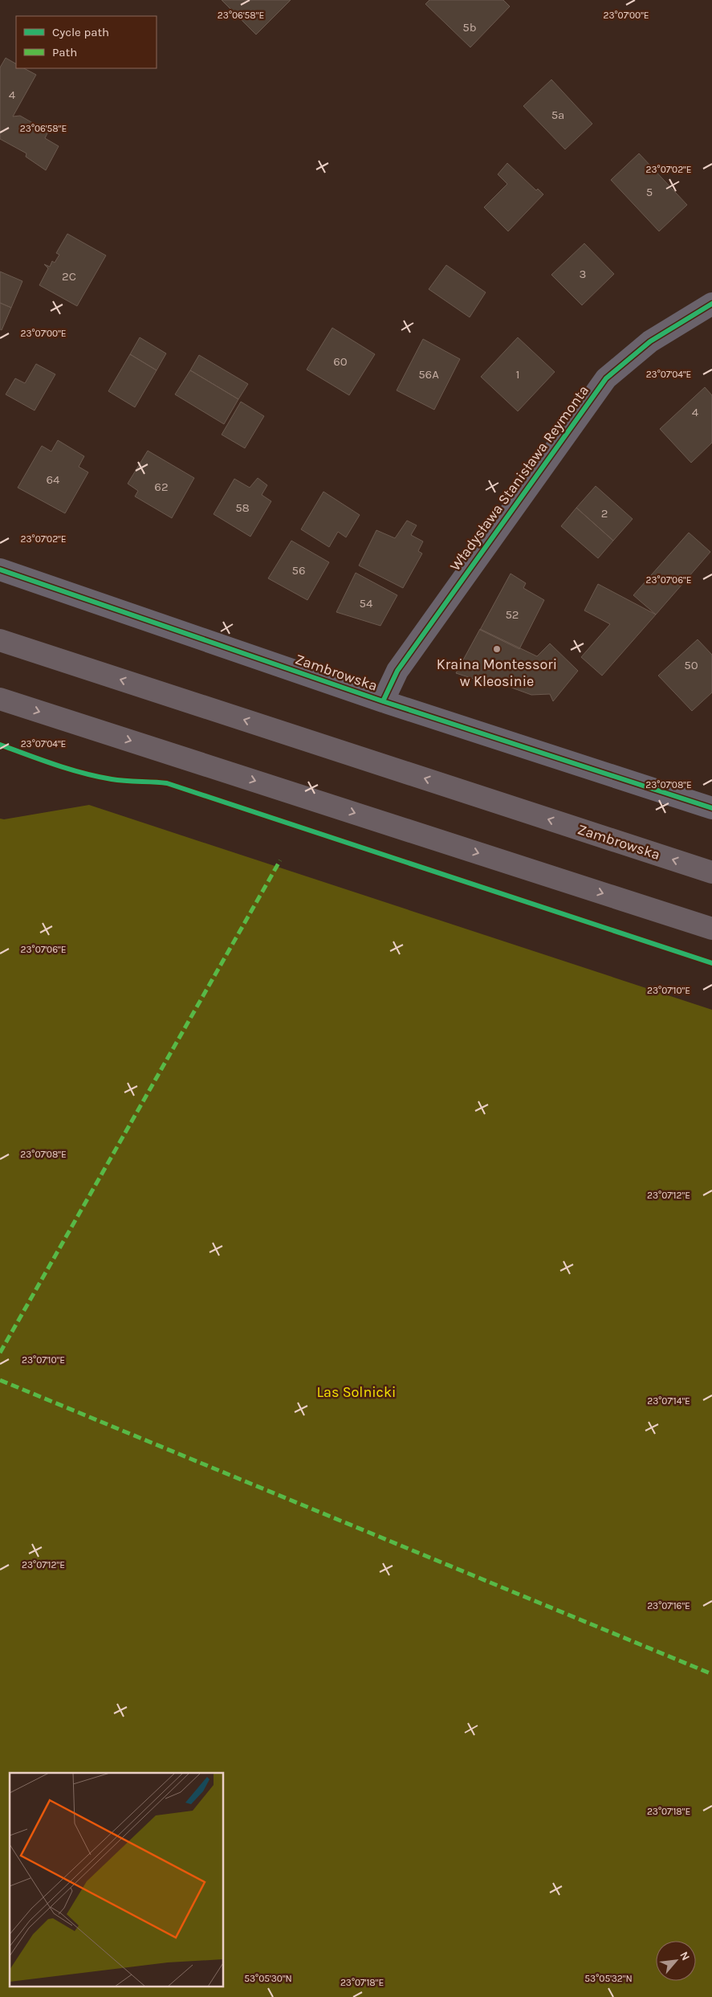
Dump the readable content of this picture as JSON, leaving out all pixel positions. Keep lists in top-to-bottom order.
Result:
{
  "streets": {
    "main road": ["Zambrowska"],
    "street": ["Władysława Stanisława Reymonta"]
  },
  "crossings": [
    ["Władysława Stanisława Reymonta", "Zambrowska"]
  ],
  "parks": ["Las Solnicki"],
  "places": ["Kraina Montessori w Kleosinie"],
  "house_numbers": [
    "5b",
    "4",
    "5a",
    "5",
    "3",
    "2C",
    "60",
    "56A",
    "1",
    "4",
    "64",
    "62",
    "58",
    "2",
    "56",
    "54",
    "52",
    "50"
  ],
  "legend": ["Cycle path", "Path"],
  "north": "top right",
  "coordinates": [
    "23°06'58\"E",
    "23°07'00\"E",
    "23°07'02\"E",
    "23°07'04\"E",
    "23°07'06\"E",
    "23°07'08\"E",
    "23°07'10\"E",
    "23°07'12\"E",
    "23°07'14\"E",
    "23°07'16\"E",
    "23°07'18\"E",
    "53°05'30\"N",
    "53°05'32\"N"
  ]
}
